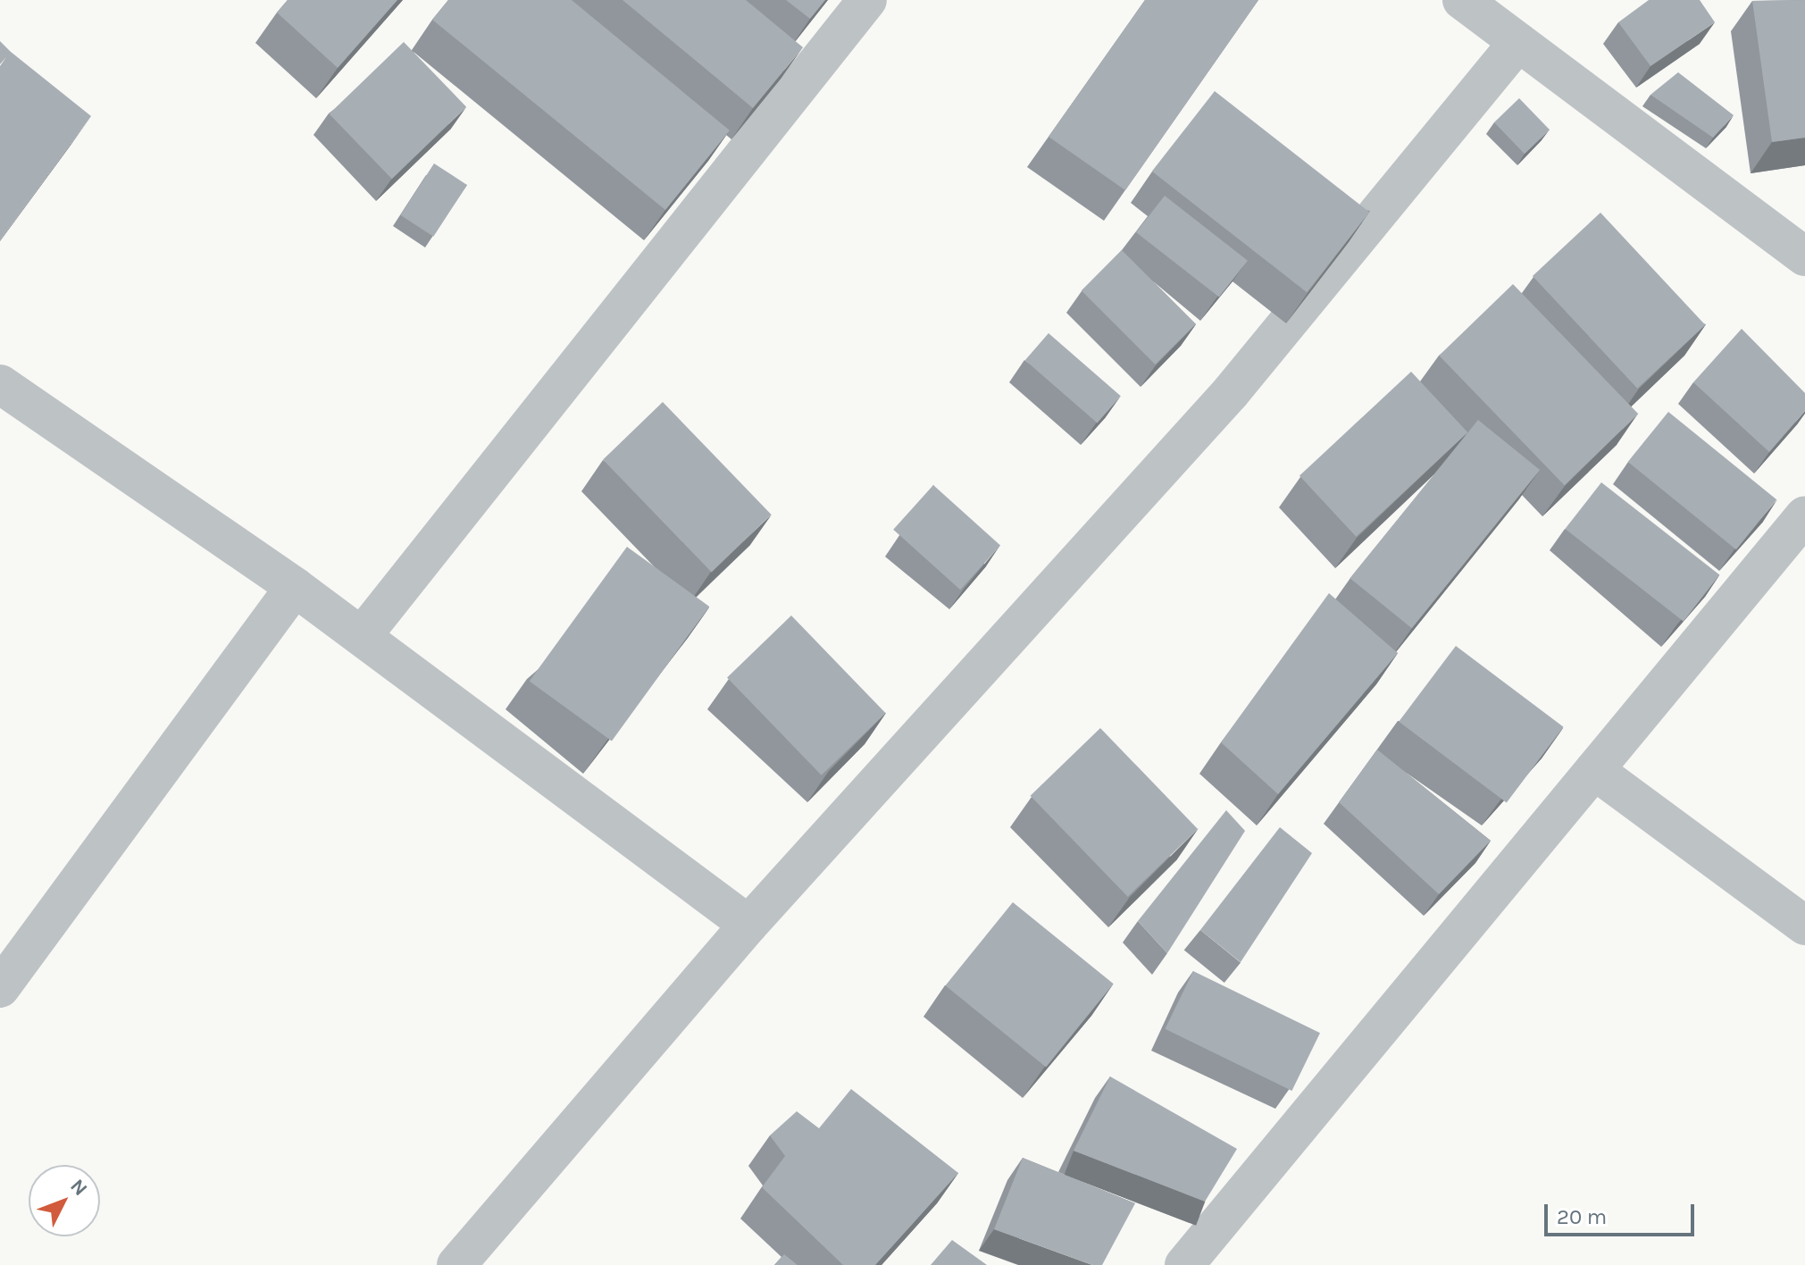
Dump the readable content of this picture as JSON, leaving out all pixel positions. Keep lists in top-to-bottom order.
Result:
{
  "scale_bar": "20 m",
  "north": "top right"
}
